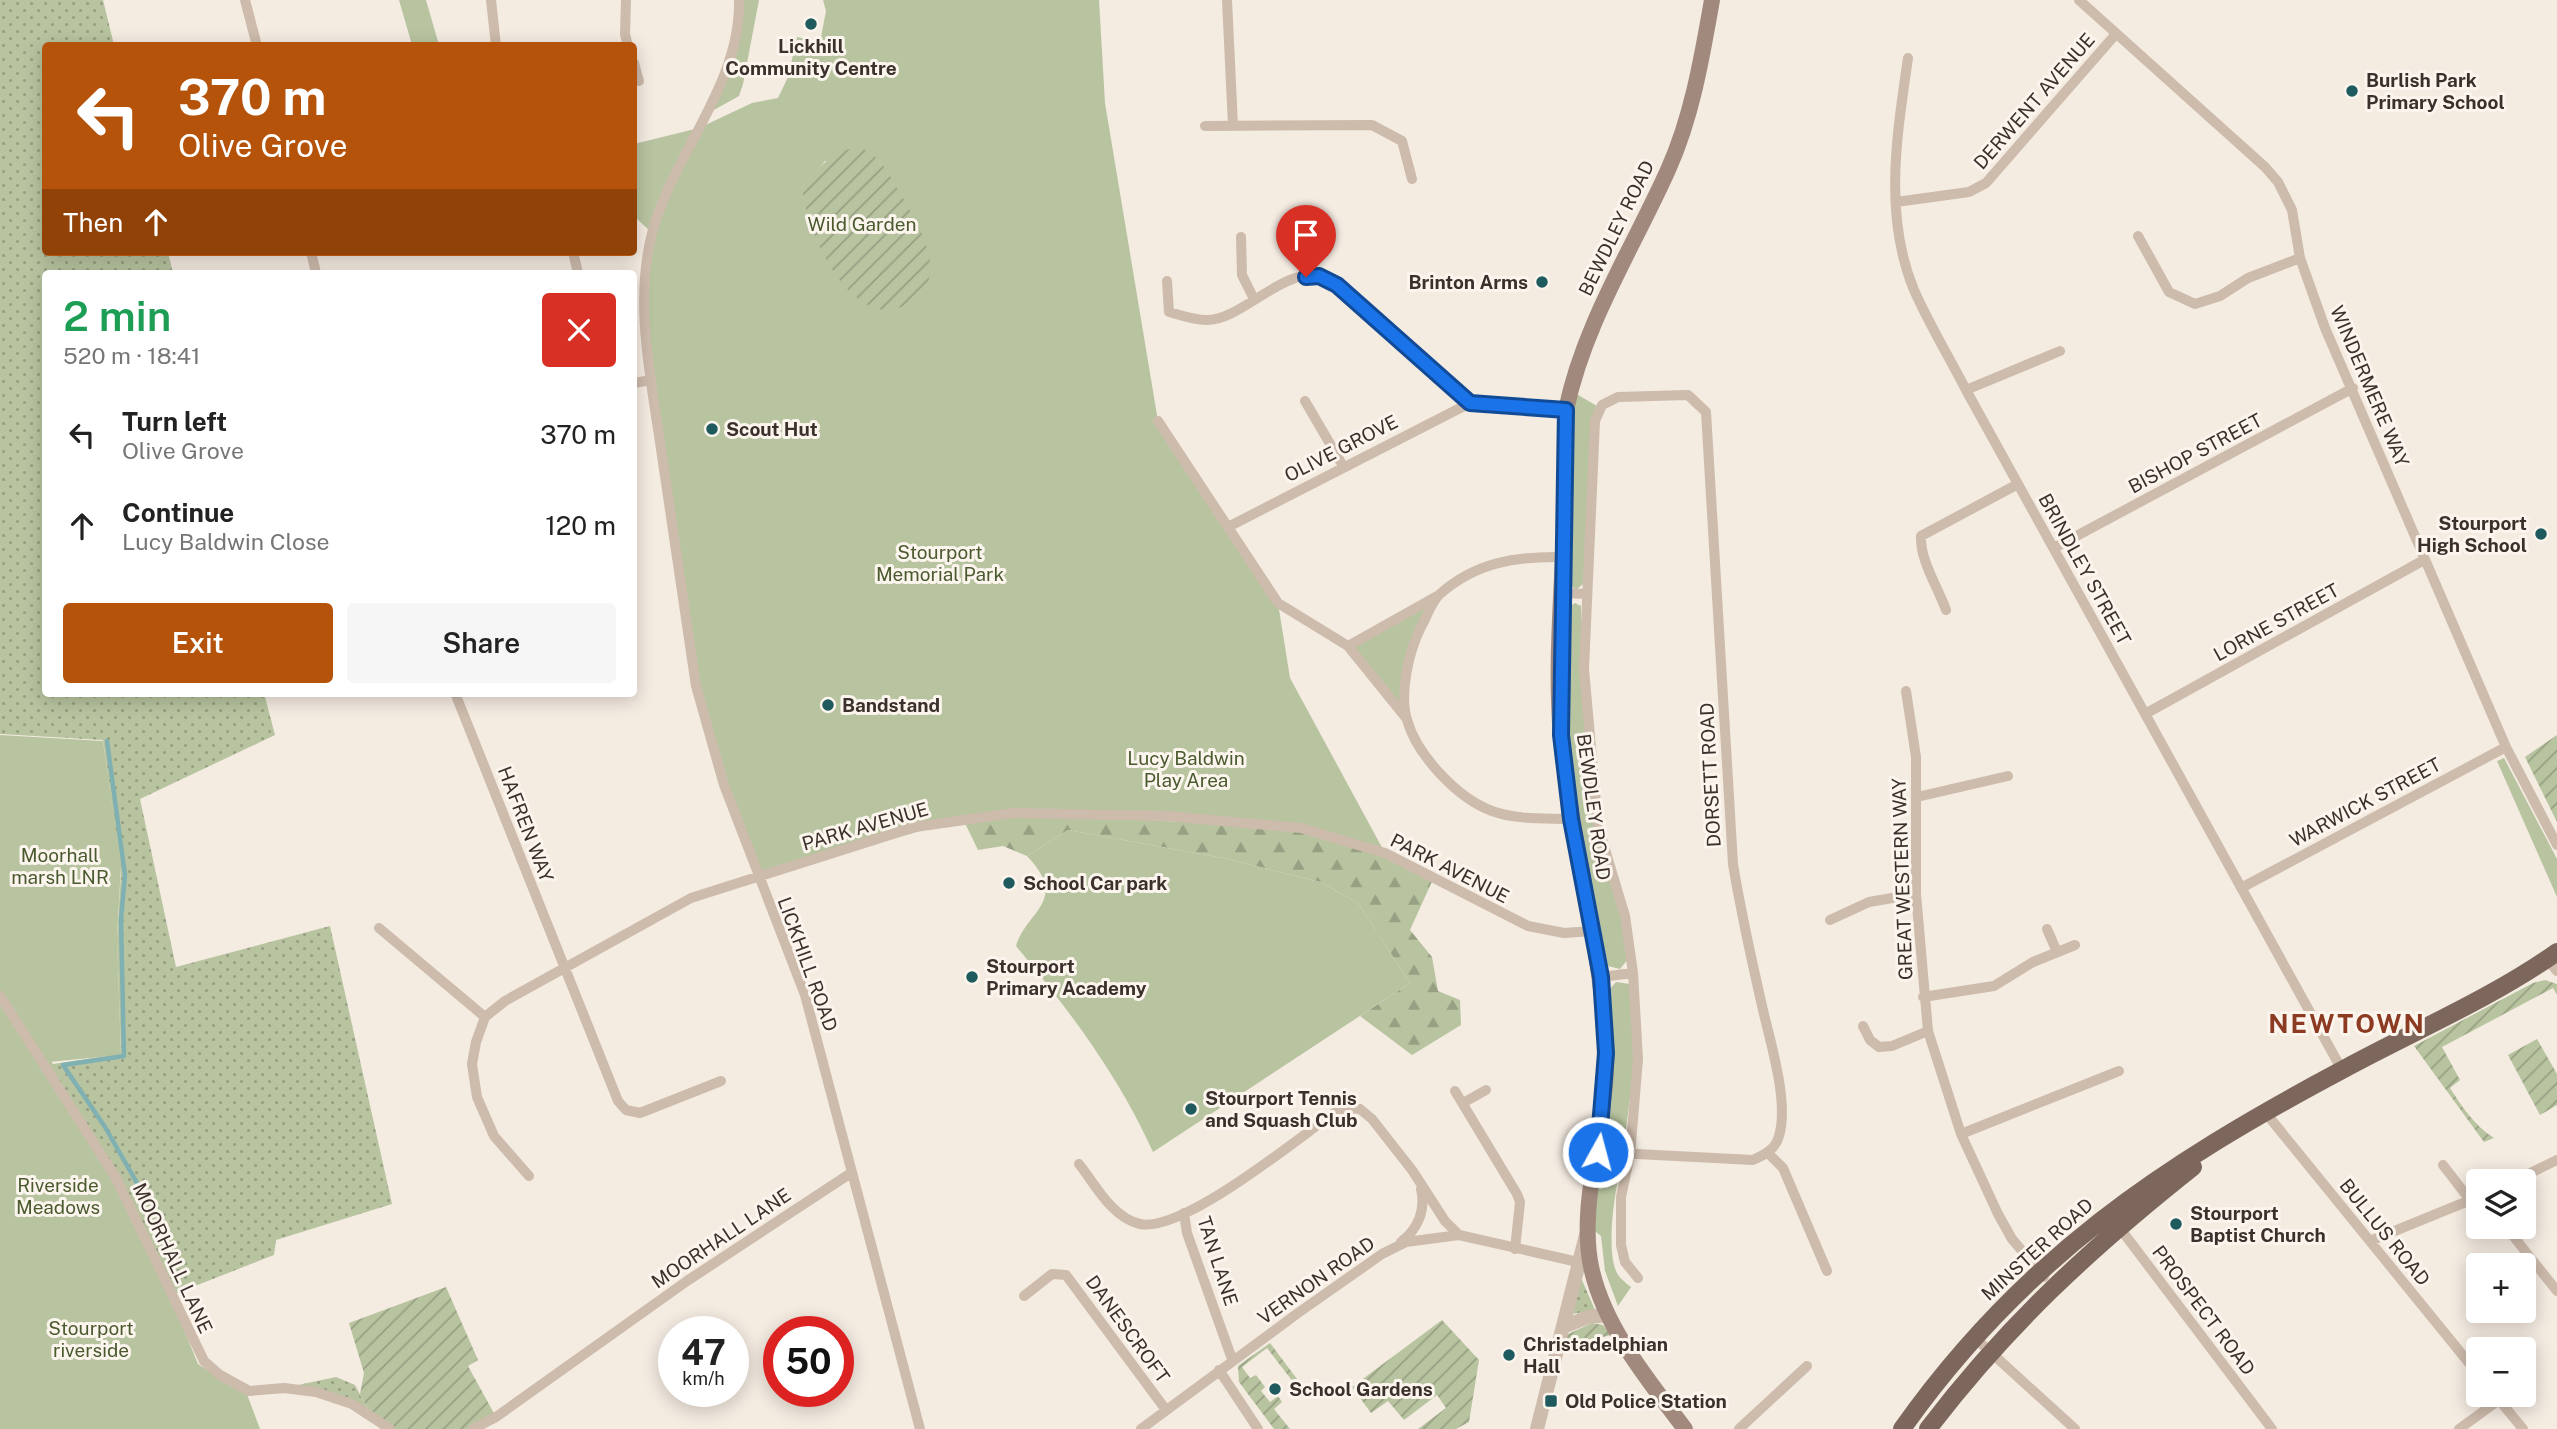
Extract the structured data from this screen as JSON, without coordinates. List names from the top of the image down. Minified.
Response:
{"streets":{"main road":["BEWDLEY ROAD","MINSTER ROAD"],"street":["DERWENT AVENUE","WINDERMERE WAY","OLIVE GROVE","BISHOP STREET","BRINDLEY STREET","LORNE STREET","DORSETT ROAD","WARWICK STREET","HAFREN WAY","PARK AVENUE","GREAT WESTERN WAY","LICKHILL ROAD","BULLUS ROAD","MOORHALL LANE","TAN LANE","VERNON ROAD","PROSPECT ROAD","DANESCROFT"]},"crossings":[["DERWENT AVENUE","WINDERMERE WAY"],["DERWENT AVENUE","BRINDLEY STREET"],["BEWDLEY ROAD","DORSETT ROAD"],["BEWDLEY ROAD","PARK AVENUE"],["BEWDLEY ROAD","VERNON ROAD"],["WINDERMERE WAY","BISHOP STREET"],["WINDERMERE WAY","LORNE STREET"],["WINDERMERE WAY","WARWICK STREET"],["BISHOP STREET","BRINDLEY STREET"],["BRINDLEY STREET","LORNE STREET"],["BRINDLEY STREET","WARWICK STREET"],["BRINDLEY STREET","MINSTER ROAD"],["HAFREN WAY","PARK AVENUE"],["PARK AVENUE","LICKHILL ROAD"],["GREAT WESTERN WAY","MINSTER ROAD"],["LICKHILL ROAD","MOORHALL LANE"],["BULLUS ROAD","MINSTER ROAD"],["MINSTER ROAD","PROSPECT ROAD"],["TAN LANE","VERNON ROAD"],["VERNON ROAD","DANESCROFT"]],"districts":["NEWTOWN"],"parks":["Wild Garden","Stourport Memorial Park","Lucy Baldwin Play Area","Moorhall marsh LNR","Riverside Meadows","Stourport riverside"],"places":{"other":["Lickhill Community Centre","Burlish Park Primary School","Brinton Arms","Scout Hut","Stourport High School","Bandstand","School Car park","Stourport Primary Academy","Stourport Tennis and Squash Club","Stourport Baptist Church","Christadelphian Hall","School Gardens"],"transit":["Old Police Station"]},"page":{"turn":["370 m","Olive Grove"],"then":"Then","heading":["2 min","520 m · 18:41"],"list":[{"name":"Turn left","note":"Olive Grove","value":"370 m"},{"name":"Continue","note":"Lucy Baldwin Close","value":"120 m"}],"buttons":["Exit","Share"],"map_buttons":["+","−"],"speed":"47 km/h","limit":"50"}}
